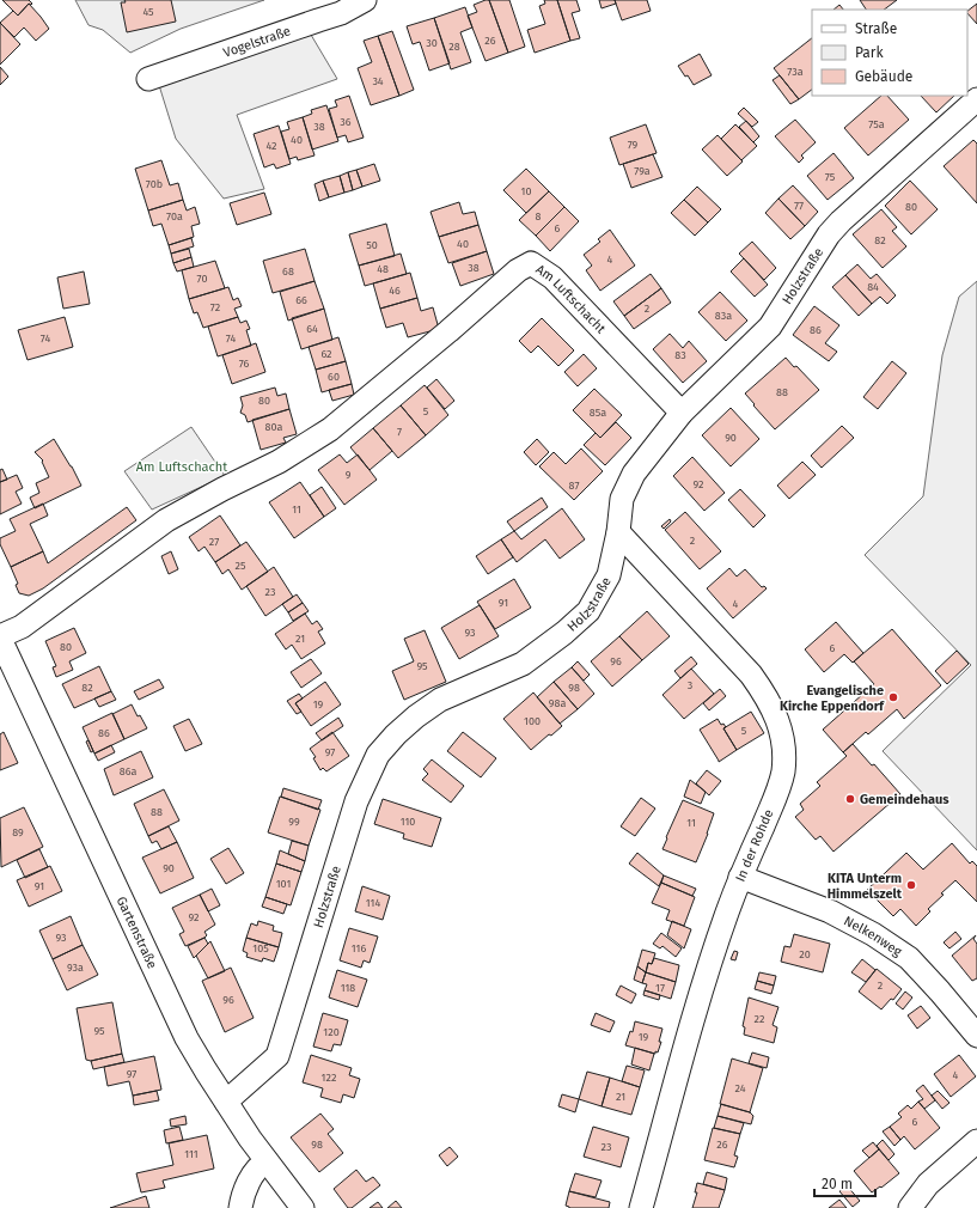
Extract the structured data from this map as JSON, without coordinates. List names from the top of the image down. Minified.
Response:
{"streets":{"street":["Vogelstraße","Holzstraße","Am Luftschacht","In der Rohde","Gartenstraße","Nelkenweg"]},"crossings":[["Holzstraße","Am Luftschacht"],["Holzstraße","In der Rohde"],["Holzstraße","Gartenstraße"],["Am Luftschacht","Gartenstraße"],["In der Rohde","Nelkenweg"]],"parks":["Am Luftschacht"],"places":["Evangelische Kirche Eppendorf","Gemeindehaus","KITA Unterm Himmelszelt"],"house_numbers":["45","26","30","28","73a","34","36","75a","38","40","79","42","79a","75","70b","10","77","80","70a","8","6","82","40","50","4","38","48","68","70","84","46","66","72","2","83a","64","86","74","74","62","83","76","60","88","80","5","85a","80a","7","90","9","92","87","11","2","27","25","23","91","4","93","21","80","6","96","95","3","82","98","98a","19","100","5","86","97","86a","88","99","110","11","89","90","101","91","114","92","93","105","116","20","93a","2","118","17","96","22","95","120","19","97","4","122","24","21","6","98","26","23","111"],"legend":["Straße","Park","Gebäude"],"scale_bar":"20 m"}
